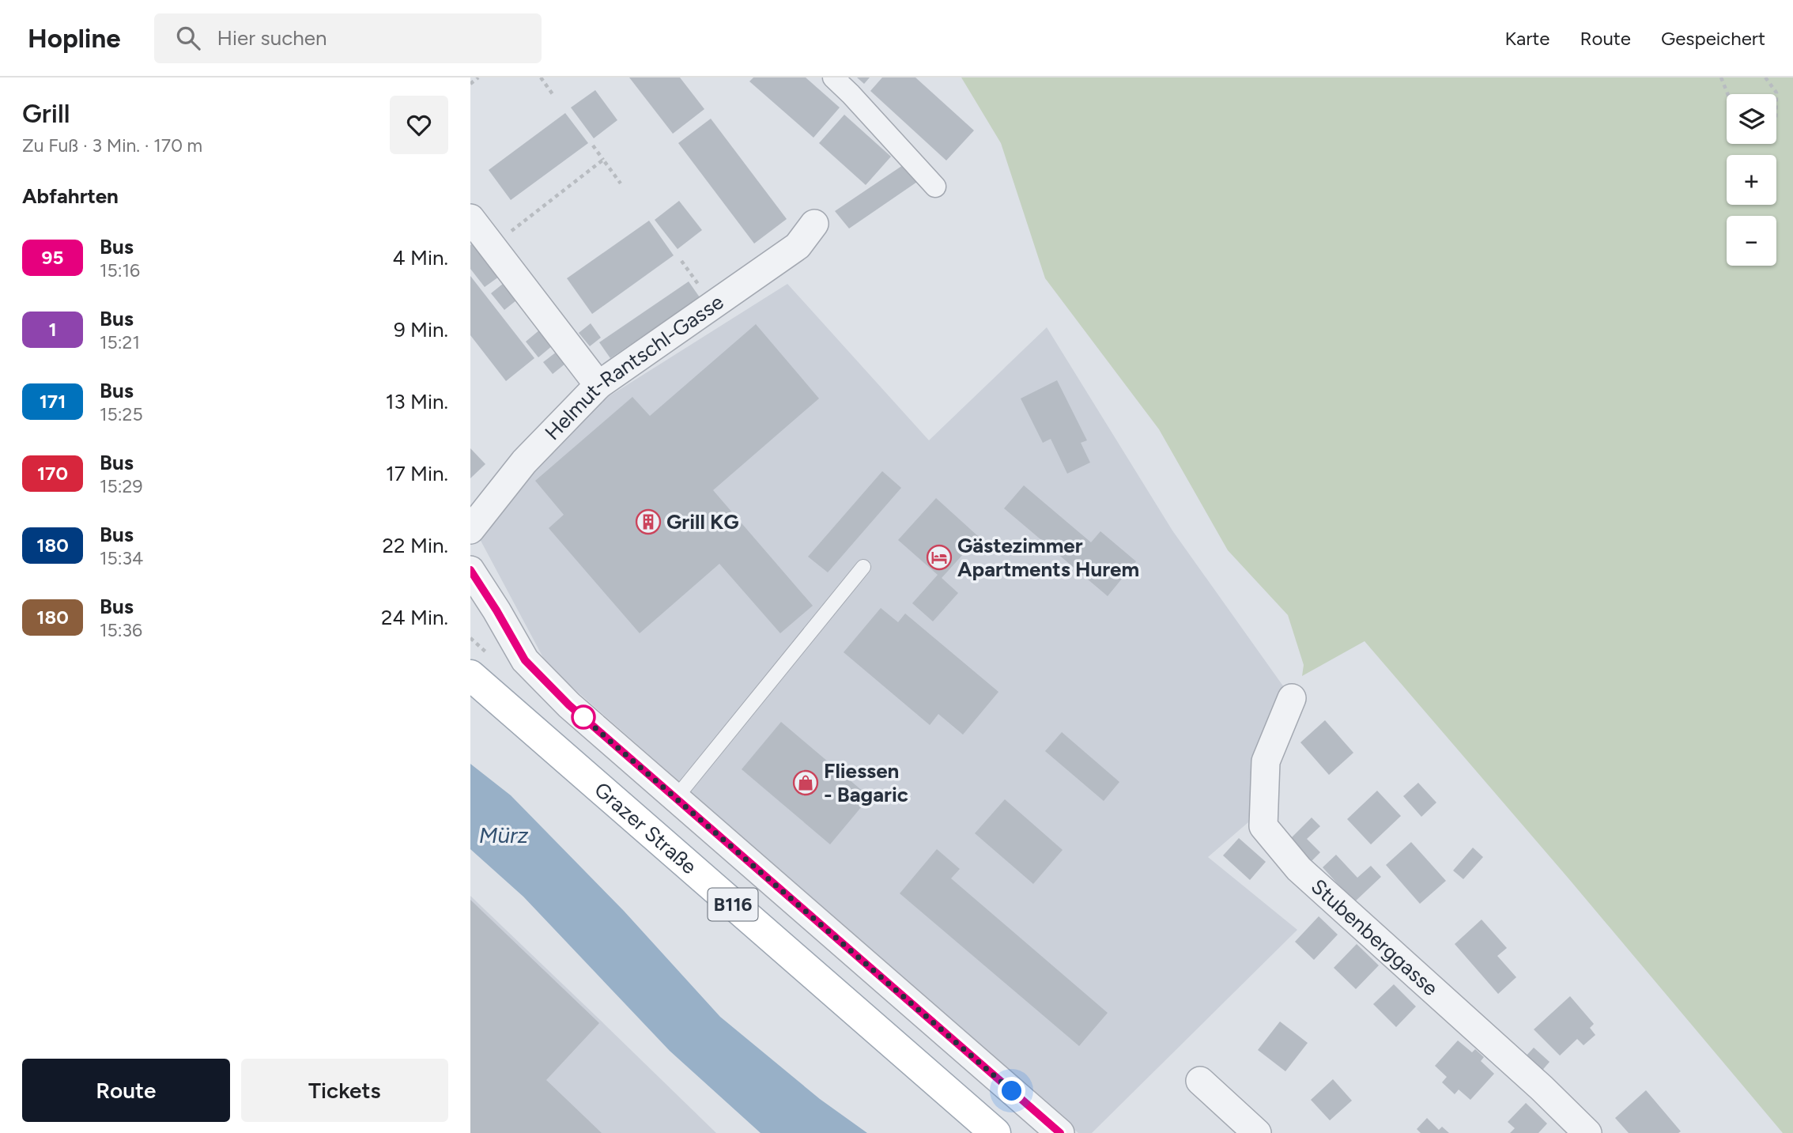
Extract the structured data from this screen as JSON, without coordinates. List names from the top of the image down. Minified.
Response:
{"streets":{"main road":["Grazer Straße","B116"],"street":["Helmut-Rantschl-Gasse","Stubenberggasse"]},"water":["Mürz"],"places":{"building":["Grill KG"],"hotel":["Gästezimmer Apartments Hurem"],"shop":["Fliessen - Bagaric"]},"lines":["bus line 95"],"page":{"header":"Hopline","search":"Hier suchen","nav":["Karte","Route","Gespeichert"],"heading":[["Grill","Zu Fuß · 3 Min. · 170 m"],"Abfahrten"],"map_buttons":["+","−"],"list":[{"mark":"95","name":"Bus","note":"15:16","value":"4 Min."},{"mark":"1","name":"Bus","note":"15:21","value":"9 Min."},{"mark":"171","name":"Bus","note":"15:25","value":"13 Min."},{"mark":"170","name":"Bus","note":"15:29","value":"17 Min."},{"mark":"180","name":"Bus","note":"15:34","value":"22 Min."},{"mark":"180","name":"Bus","note":"15:36","value":"24 Min."}],"buttons":["Route","Tickets"]}}
